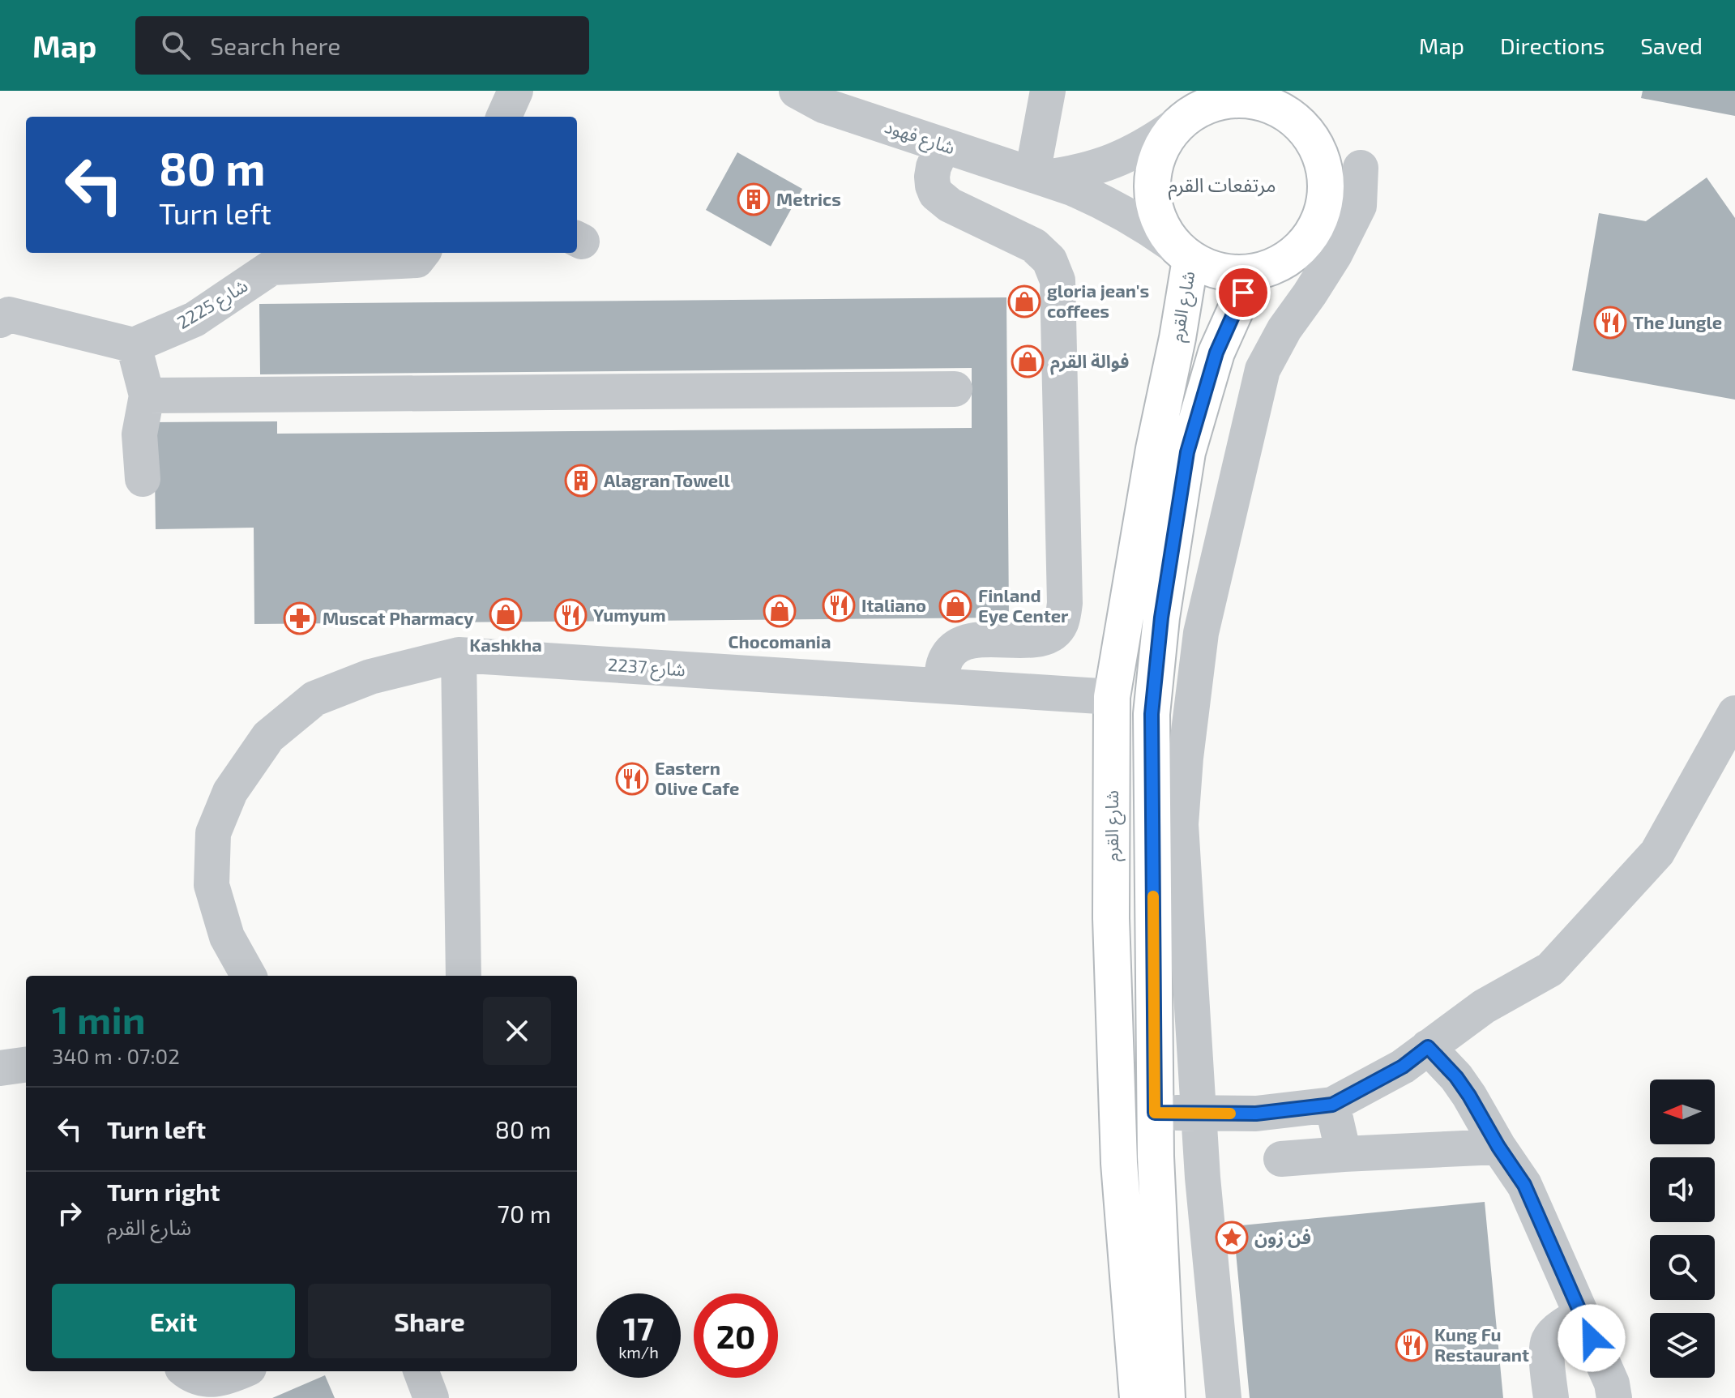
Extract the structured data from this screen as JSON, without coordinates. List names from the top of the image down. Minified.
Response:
{"streets":{"main road":["شارع القرم"],"street":["شارع فهود","شارع 2225","2237 شارع"]},"crossings":[["شارع فهود","شارع القرم"],["شارع القرم","2237 شارع"]],"districts":["مرتفعات القرم"],"places":{"building":["Metrics","Alagran Towell"],"shop":["gloria jean's coffees","فوالة القرم","Finland Eye Center","Chocomania","Kashkha"],"restaurant":["The Jungle","Italiano","Yumyum","Eastern Olive Cafe","Kung Fu Restaurant"],"pharmacy":["Muscat Pharmacy"],"place":["فن زون"]},"north":"left","page":{"header":"Map","search":"Search here","nav":["Map","Directions","Saved"],"turn":["80 m","Turn left"],"heading":["1 min","340 m · 07:02"],"list":[{"name":"Turn left","value":"80 m"},{"name":"Turn right","note":"شارع القرم","value":"70 m"}],"buttons":["Exit","Share"],"speed":"17 km/h","limit":"20"}}
